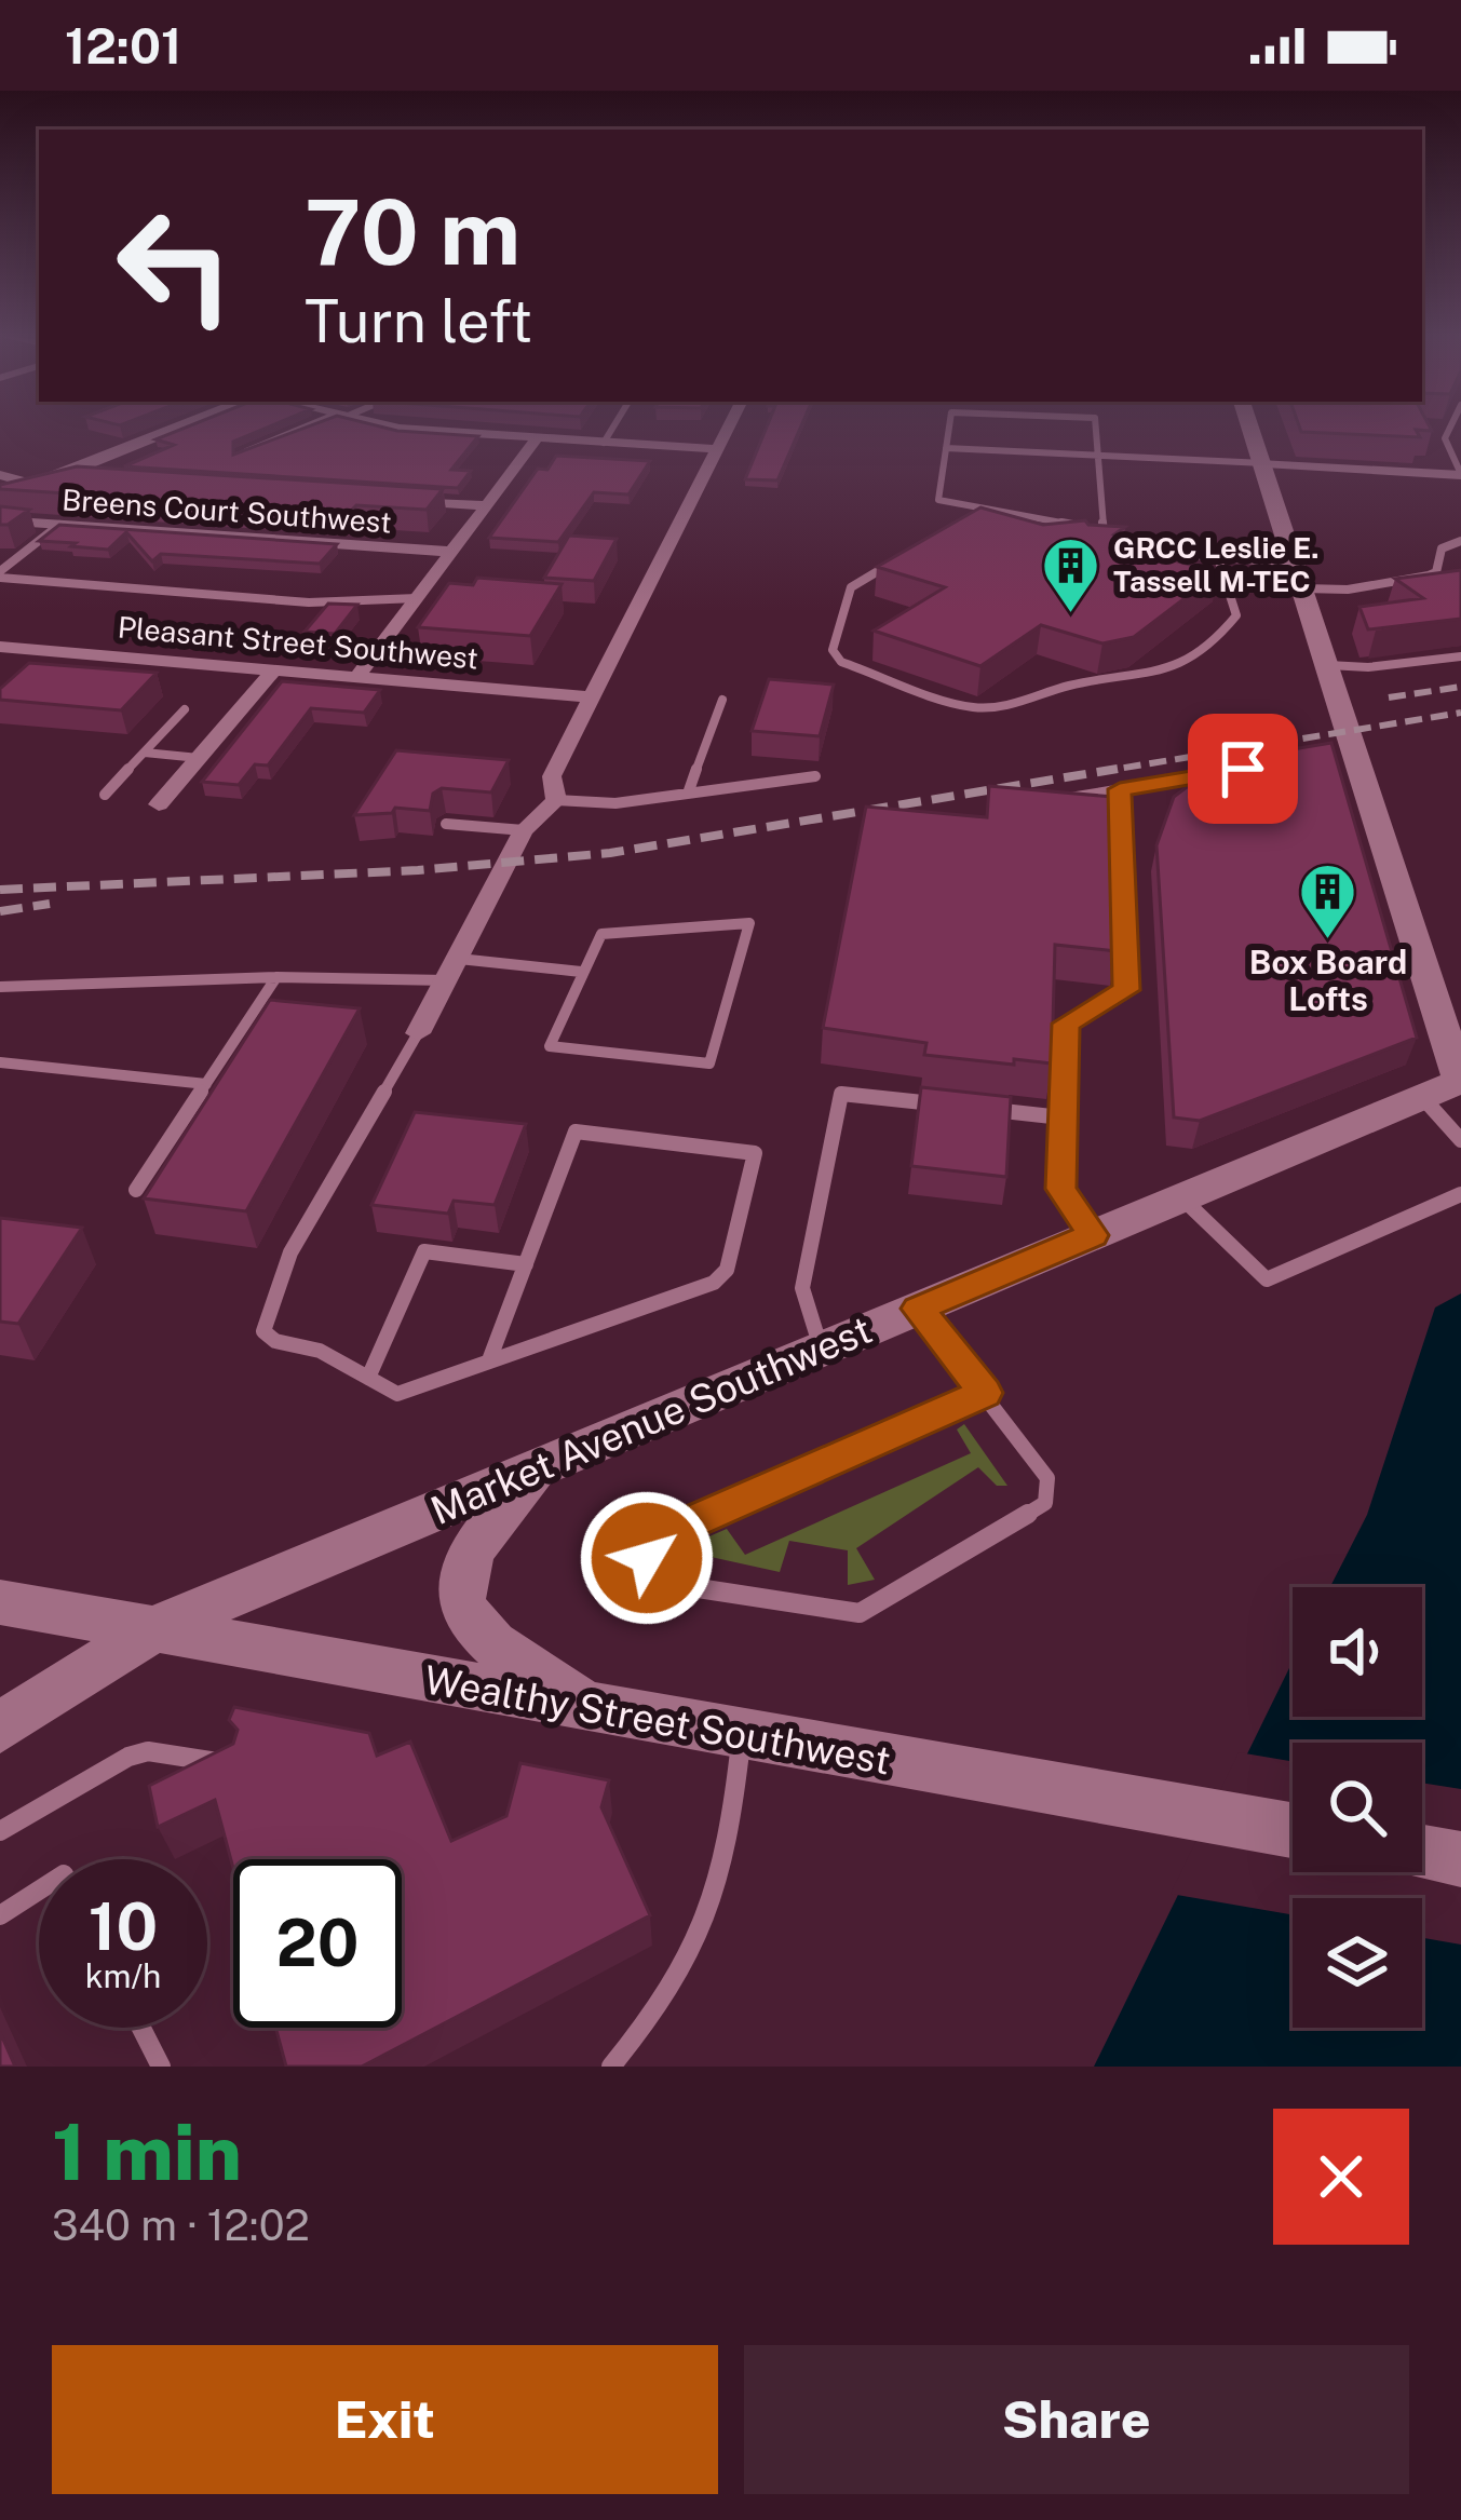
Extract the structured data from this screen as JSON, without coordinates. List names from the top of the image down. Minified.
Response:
{"streets":{"main road":["Market Avenue Southwest","Wealthy Street Southwest"],"street":["Breens Court Southwest","Pleasant Street Southwest"]},"crossings":[["Market Avenue Southwest","Wealthy Street Southwest"]],"places":{"building":["GRCC Leslie E. Tassell M-TEC","Box Board Lofts"]},"page":{"status":"12:01","turn":["70 m","Turn left"],"speed":"10 km/h","limit":"20","heading":["1 min","340 m · 12:02"],"buttons":["Exit","Share"]}}
